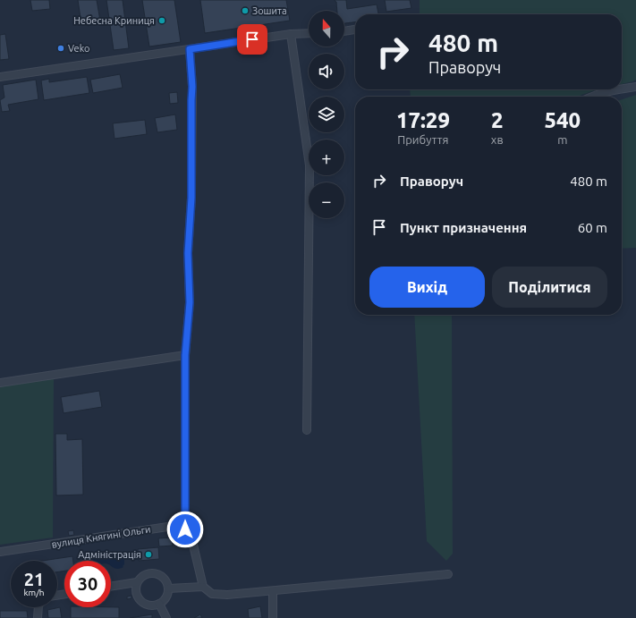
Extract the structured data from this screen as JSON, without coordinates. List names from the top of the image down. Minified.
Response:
{"streets":{"street":["вулиця Княгині Ольги"]},"places":["Зошита","Небесна Криниця","Veko","Адміністрація"],"north":"top","page":{"map_buttons":["+","−"],"turn":["480 m","Праворуч"],"eta":["17:29","Прибуття","2","хв","540","m"],"list":[{"name":"Праворуч","value":"480 m"},{"name":"Пункт призначення","value":"60 m"}],"buttons":["Вихід","Поділитися"],"speed":"21 km/h","limit":"30"}}
